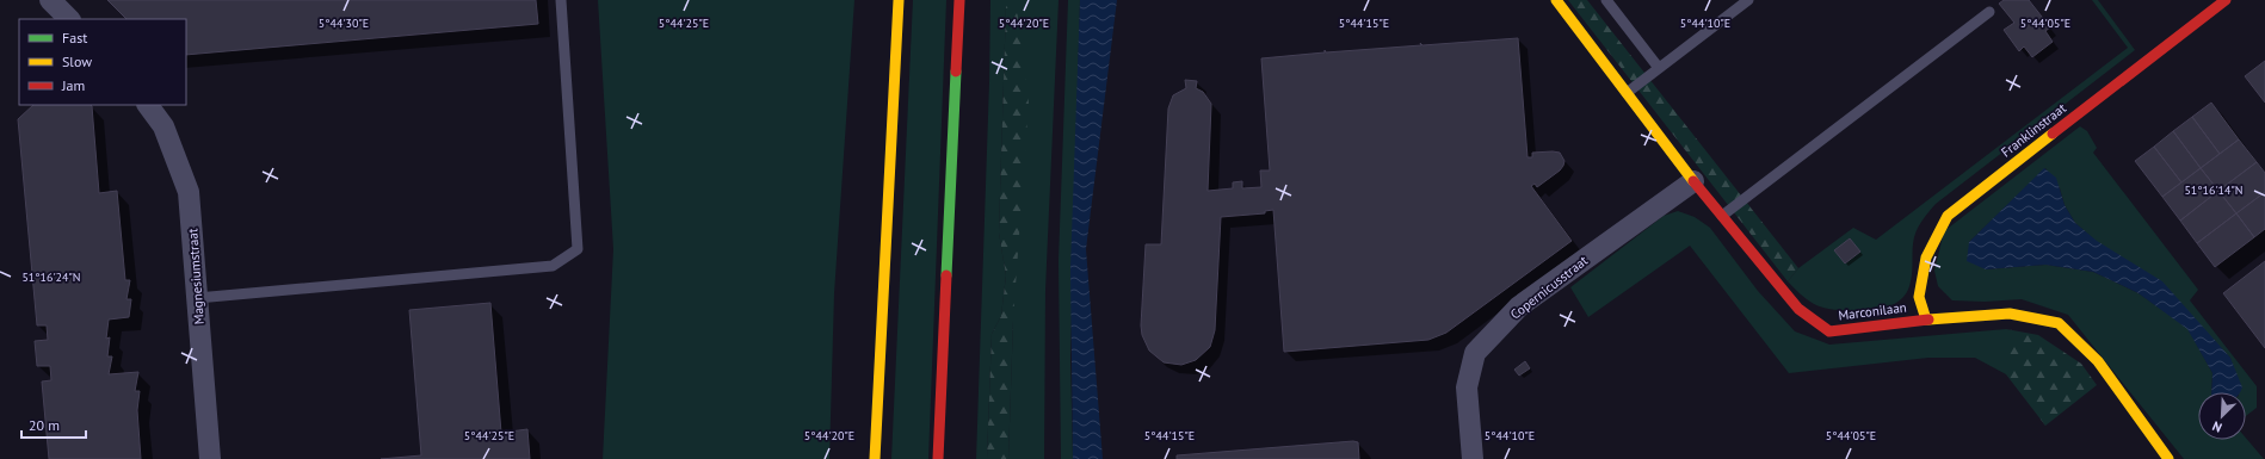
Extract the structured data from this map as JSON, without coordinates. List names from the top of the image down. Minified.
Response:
{"streets":{"main road":["Franklinstraat","Marconilaan"],"street":["Magnesiumstraat","Copernicusstraat"]},"crossings":[["Franklinstraat","Marconilaan"],["Copernicusstraat","Marconilaan"]],"legend":["Fast","Slow","Jam"],"scale_bar":"20 m","north":"bottom left","coordinates":["5°44'30\"E","5°44'15\"E","5°44'10\"E","5°44'05\"E","5°44'25\"E","5°44'20\"E","51°16'14\"N","51°16'24\"N"]}
